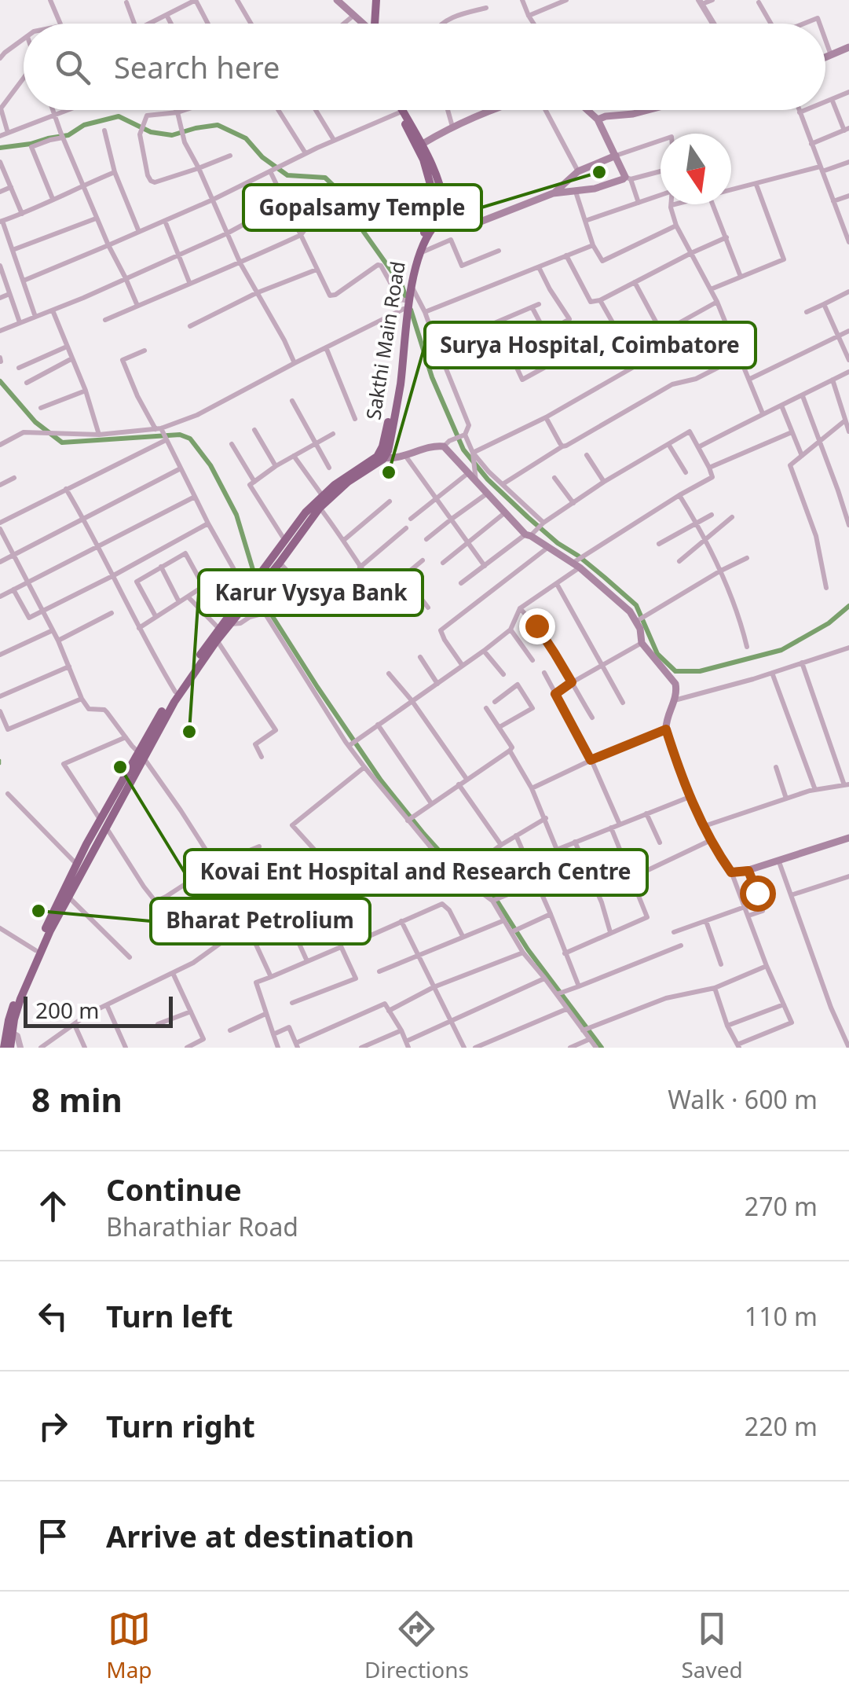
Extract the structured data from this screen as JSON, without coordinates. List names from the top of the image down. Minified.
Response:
{"streets":{"highway":["Sakthi Main Road"]},"places":["Gopalsamy Temple","Surya Hospital, Coimbatore","Karur Vysya Bank","Kovai Ent Hospital and Research Centre","Bharat Petrolium"],"scale_bar":"200 m","north":"bottom","page":{"search":"Search here","scale":"200 m","heading":["8 min","Walk · 600 m"],"list":[["Continue","Bharathiar Road","270 m"],["Turn left","110 m"],["Turn right","220 m"],"Arrive at destination"],"nav":["Map","Directions","Saved"]}}
